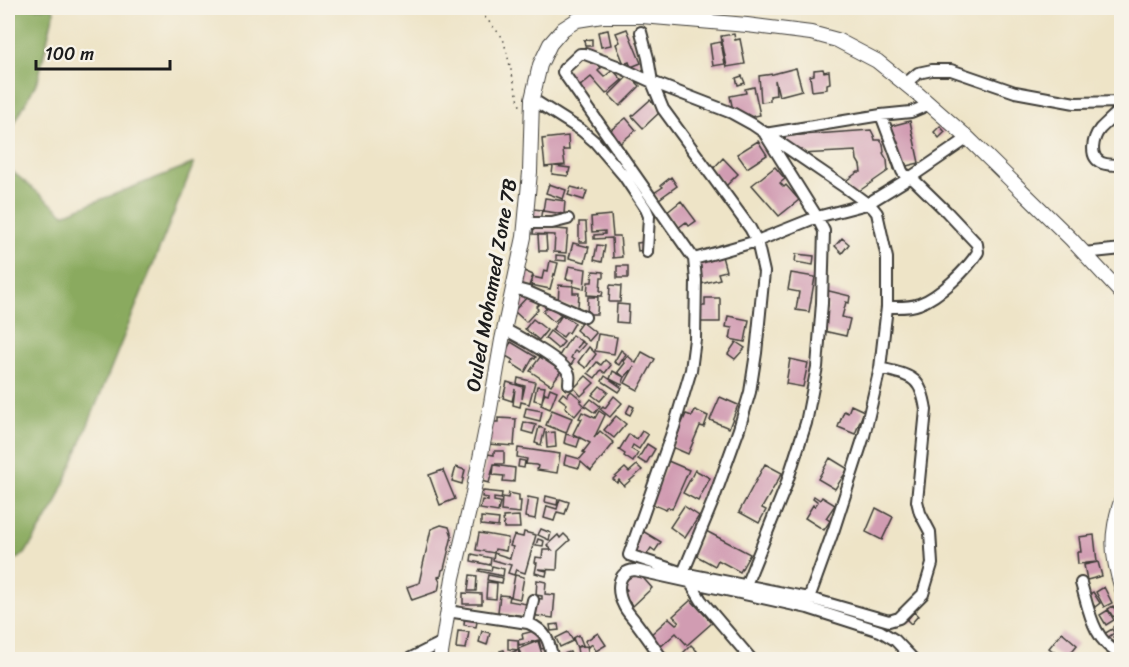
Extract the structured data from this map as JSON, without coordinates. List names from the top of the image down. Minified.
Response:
{"streets":{"main road":["Ouled Mohamed Zone 7B"]},"scale_bar":"100 m"}
